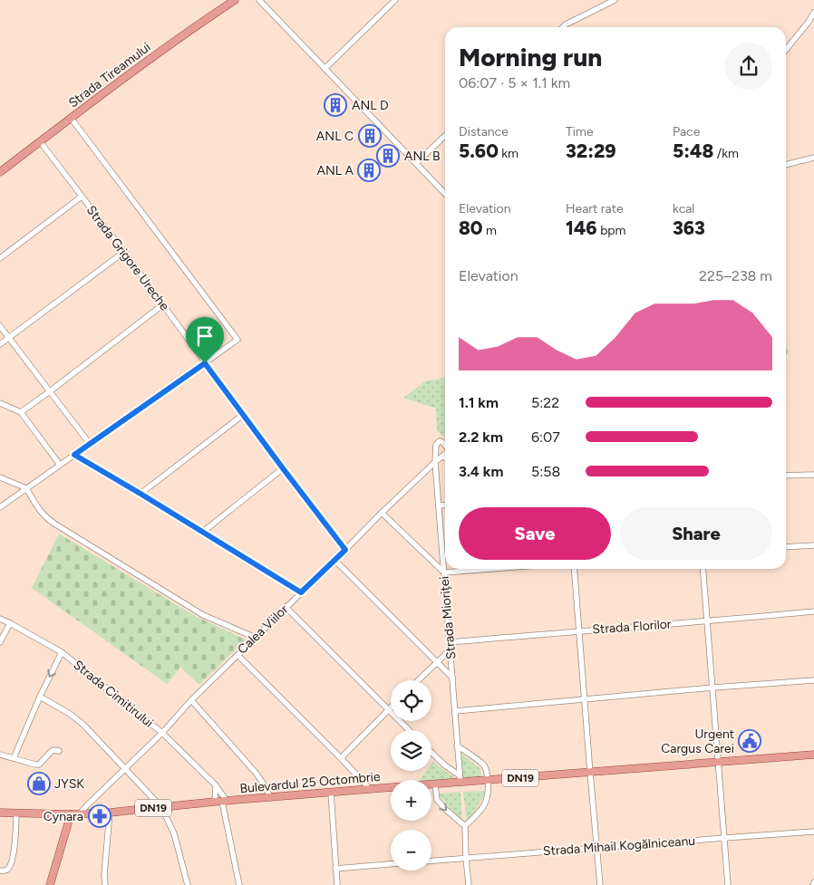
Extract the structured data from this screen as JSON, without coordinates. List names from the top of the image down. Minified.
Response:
{"streets":{"main road":["Strada Tireamului","DN19","Bulevardul 25 Octombrie"],"street":["Strada Grigore Ureche","Strada Mioriței","Strada Florilor","Calea Viilor","Strada Cimitirului","Strada Mihail Kogălniceanu"]},"crossings":[["Strada Tireamului","Strada Grigore Ureche"],["Strada Grigore Ureche","Calea Viilor"],["Strada Mioriței","Strada Florilor"],["Strada Mioriței","Calea Viilor"],["Strada Mioriței","Bulevardul 25 Octombrie"],["Calea Viilor","Strada Cimitirului"],["Calea Viilor","DN19"],["Calea Viilor","Bulevardul 25 Octombrie"],["Strada Cimitirului","Bulevardul 25 Octombrie"],["DN19","Bulevardul 25 Octombrie"]],"places":{"building":["ANL D","ANL C","ANL B","ANL A"],"public building":["Urgent Cargus Carei"],"shop":["JYSK"],"pharmacy":["Cynara"]},"page":{"heading":["Morning run","06:07 · 5 × 1.1 km"],"stats":[["Distance","5.60 km"],["Time","32:29"],["Pace","5:48 /km"],["Elevation","80 m"],["Heart rate","146 bpm"],["kcal","363"]],"chart":["Elevation","225–238 m"],"list":[{"name":"1.1 km","note":"5:22"},{"name":"2.2 km","note":"6:07"},{"name":"3.4 km","note":"5:58"}],"buttons":["Save","Share"],"map_buttons":["+","−"]}}
